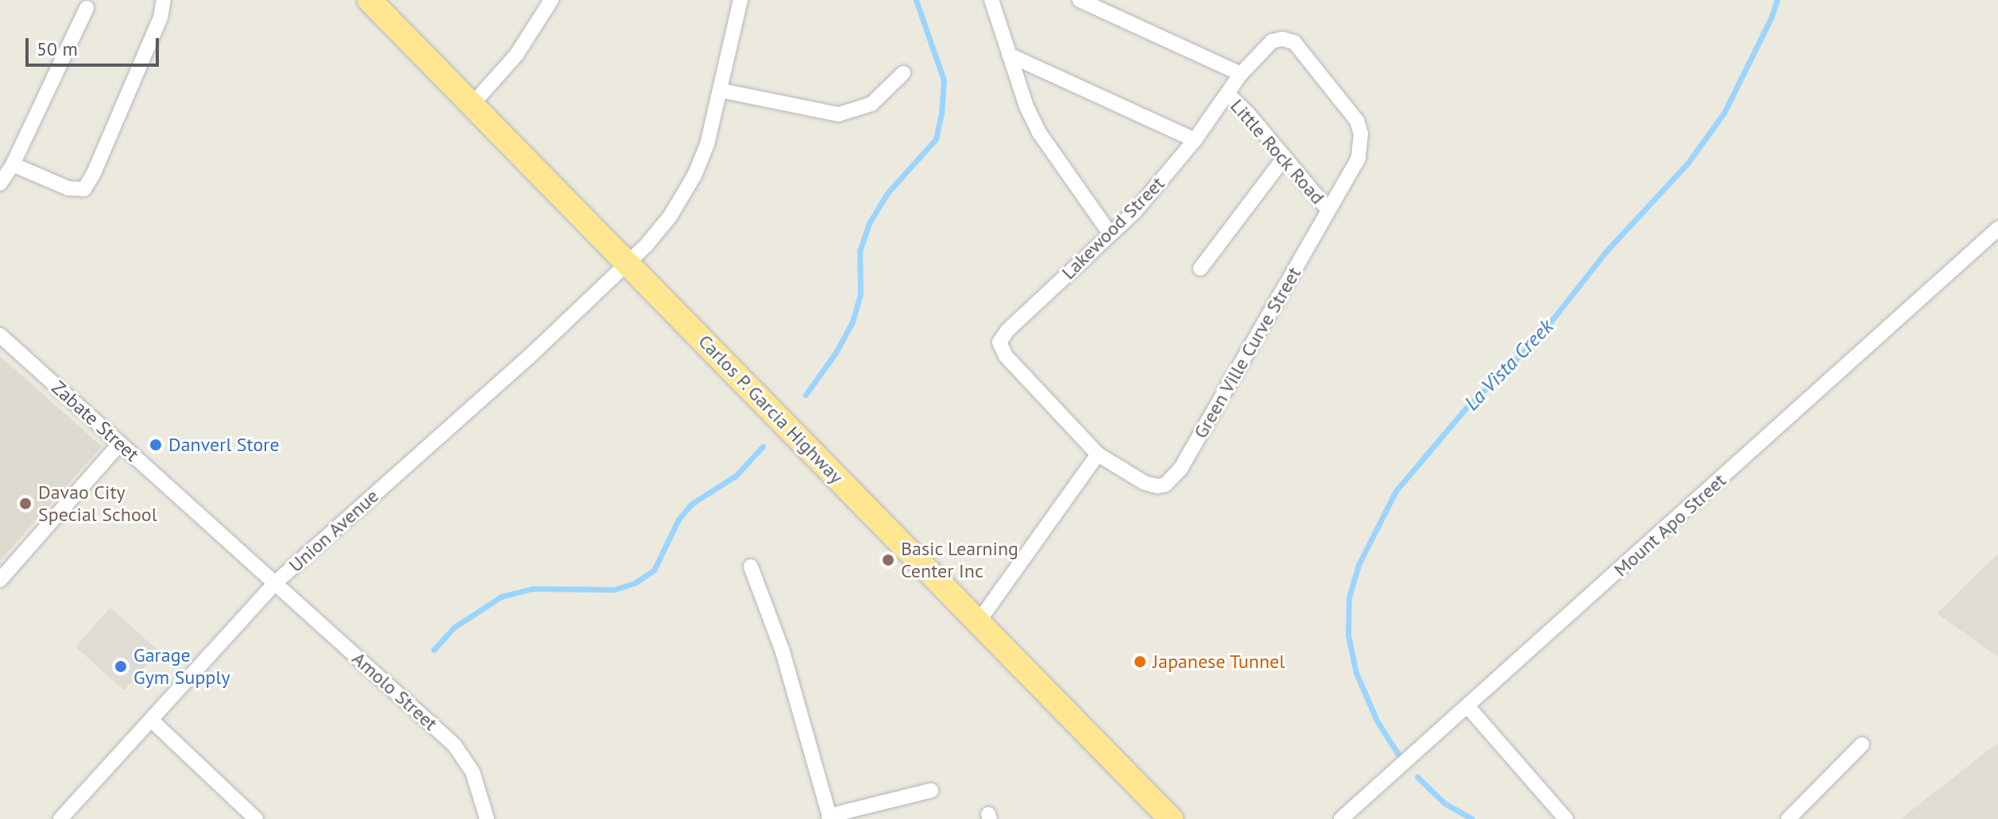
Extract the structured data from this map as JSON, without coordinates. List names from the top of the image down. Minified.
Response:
{"streets":{"highway":["Carlos P. Garcia Highway"],"street":["Little Rock Road","Lakewood Street","Green Ville Curve Street","Zabate Street","Mount Apo Street","Union Avenue","Amolo Street"]},"crossings":[["Little Rock Road","Lakewood Street"],["Little Rock Road","Green Ville Curve Street"],["Lakewood Street","Green Ville Curve Street"],["Carlos P. Garcia Highway","Union Avenue"],["Zabate Street","Union Avenue"],["Zabate Street","Amolo Street"],["Union Avenue","Amolo Street"]],"water":["La Vista Creek"],"places":["Danverl Store","Davao City Special School","Basic Learning Center Inc","Japanese Tunnel","Garage Gym Supply"],"scale_bar":"50 m"}
